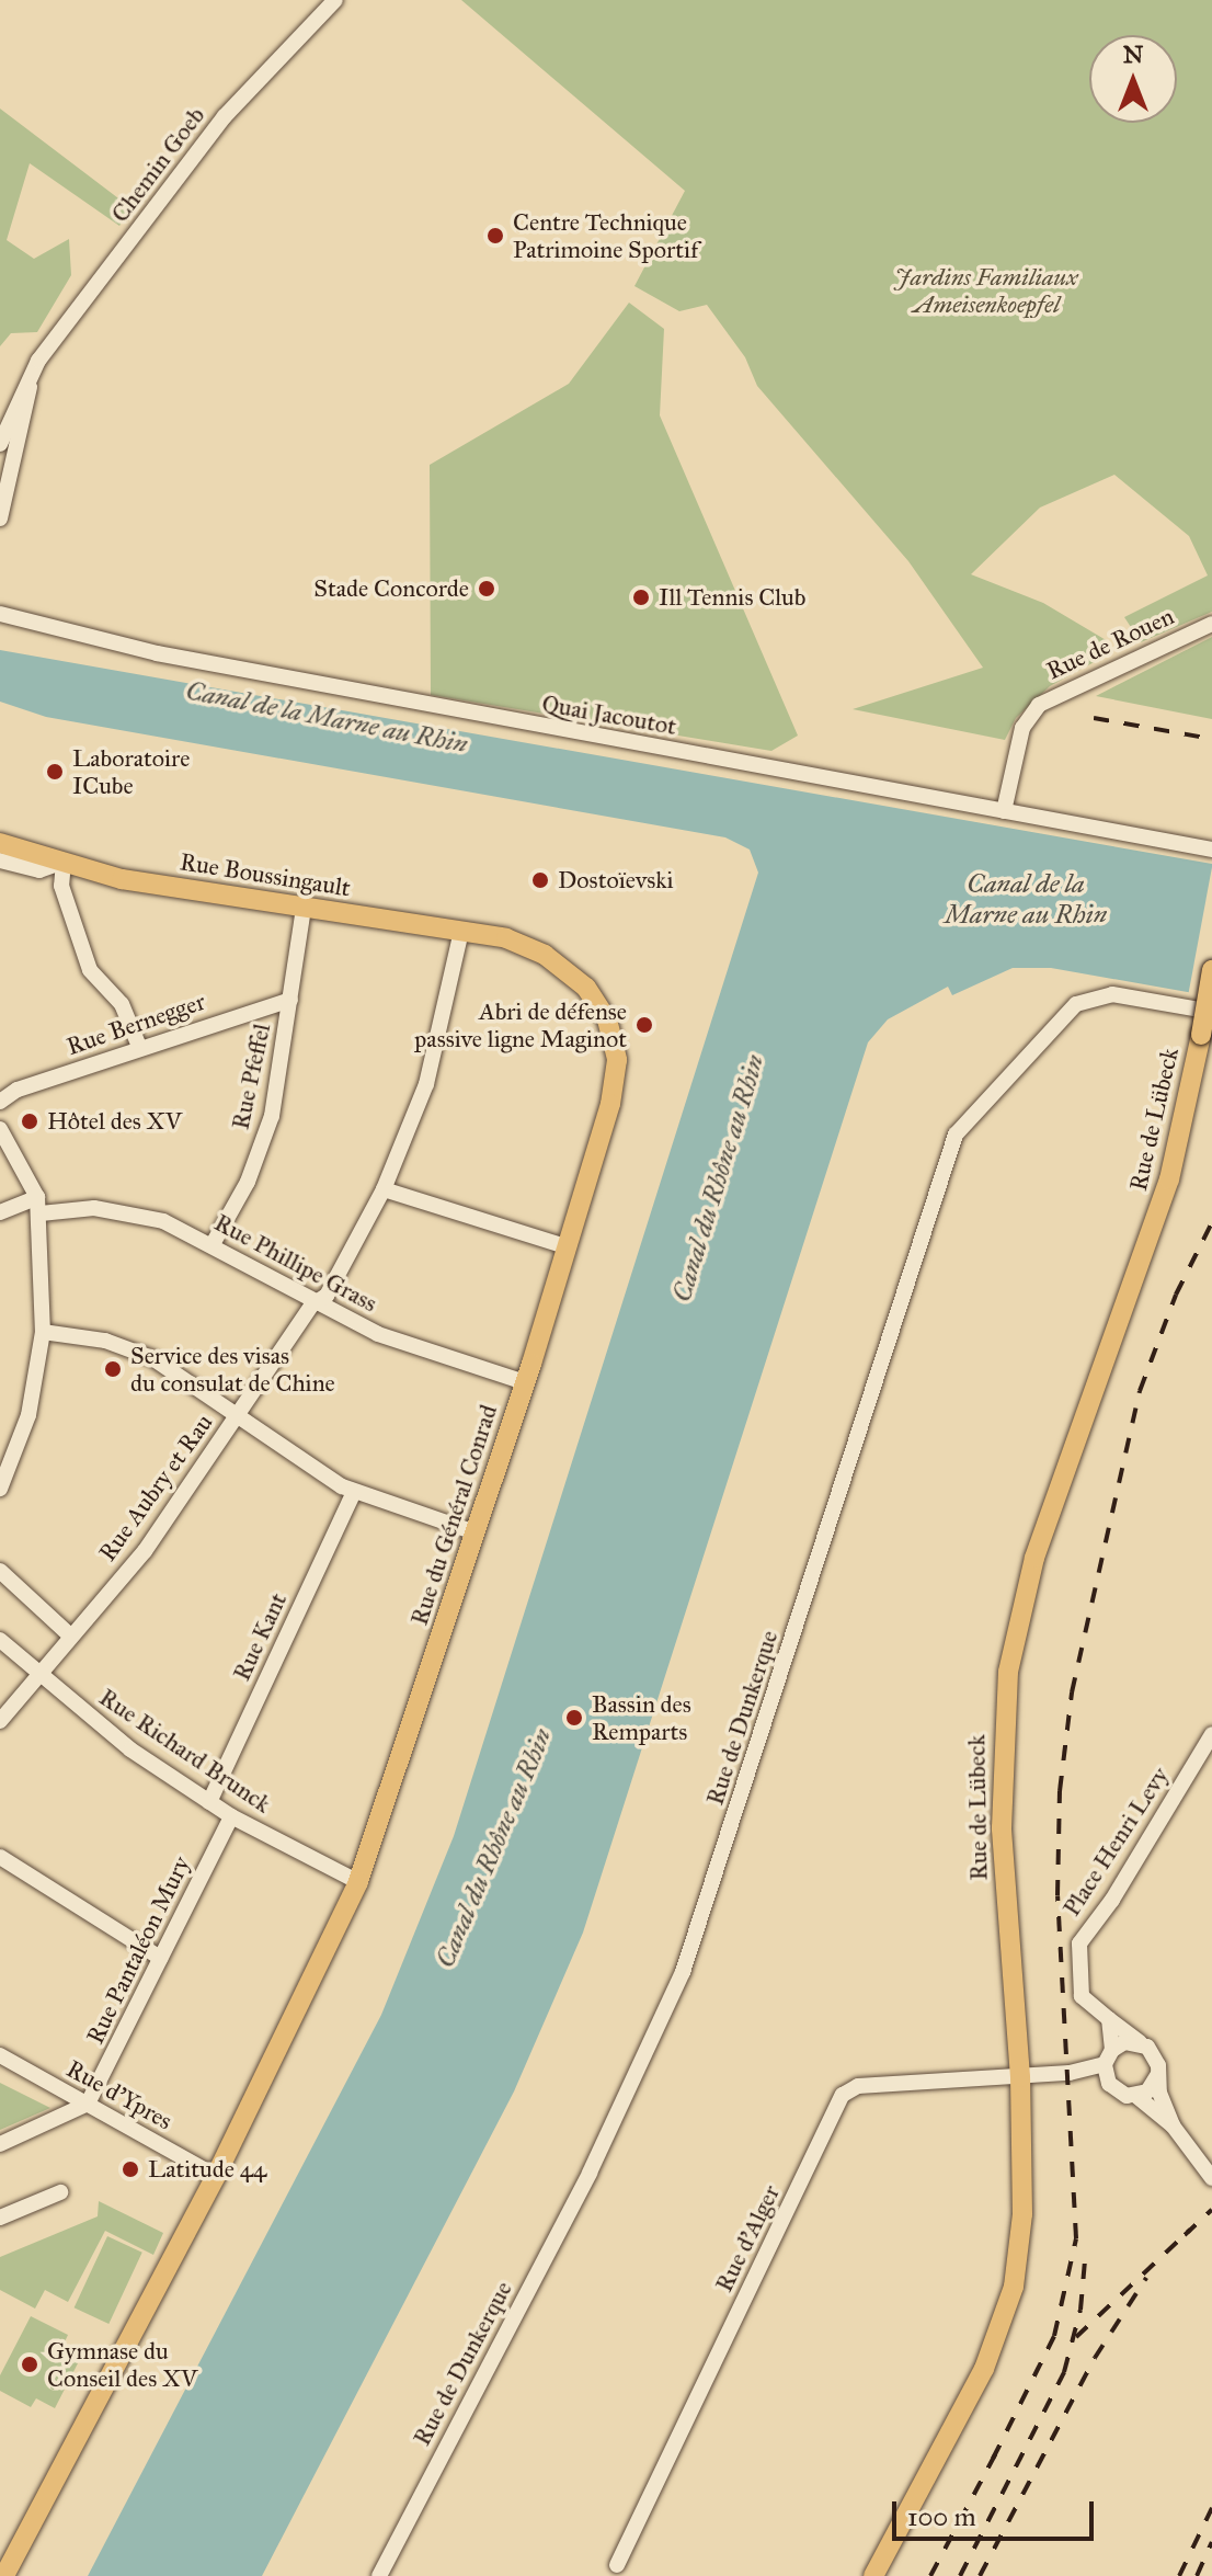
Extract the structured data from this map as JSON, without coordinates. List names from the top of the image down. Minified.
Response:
{"streets":{"main road":["Rue Boussingault","Rue de Lübeck","Rue du Général Conrad"],"street":["Chemin Goeb","Rue de Rouen","Quai Jacoutot","Rue Bernegger","Rue Pfeffel","Rue Phillipe Grass","Rue Aubry et Rau","Rue Kant","Rue de Dunkerque","Rue Richard Brunck","Place Henri Levy","Rue Pantaléon Mury","Rue d'Ypres","Rue d'Alger"]},"crossings":[["Rue de Rouen","Quai Jacoutot"],["Rue Boussingault","Rue Pfeffel"],["Rue Boussingault","Rue Aubry et Rau"],["Rue Boussingault","Rue du Général Conrad"],["Rue Bernegger","Rue Pfeffel"],["Rue Pfeffel","Rue Phillipe Grass"],["Rue de Lübeck","Rue d'Alger"],["Rue Phillipe Grass","Rue Aubry et Rau"],["Rue Phillipe Grass","Rue du Général Conrad"],["Rue Aubry et Rau","Rue du Général Conrad"],["Rue Aubry et Rau","Rue Richard Brunck"],["Rue du Général Conrad","Rue Richard Brunck"],["Rue du Général Conrad","Rue d'Ypres"],["Rue Kant","Rue Richard Brunck"],["Rue Richard Brunck","Rue Pantaléon Mury"],["Rue Pantaléon Mury","Rue d'Ypres"]],"water":["Canal de la Marne au Rhin","Canal du Rhône au Rhin"],"parks":["Jardins Familiaux Ameisenkoepfel"],"places":["Centre Technique Patrimoine Sportif","Stade Concorde","Ill Tennis Club","Laboratoire ICube","Dostoïevski","Abri de défense passive ligne Maginot","Hôtel des XV","Service des visas du consulat de Chine","Bassin des Remparts","Latitude 44","Gymnase du Conseil des XV"],"scale_bar":"100 m","north":"top"}
